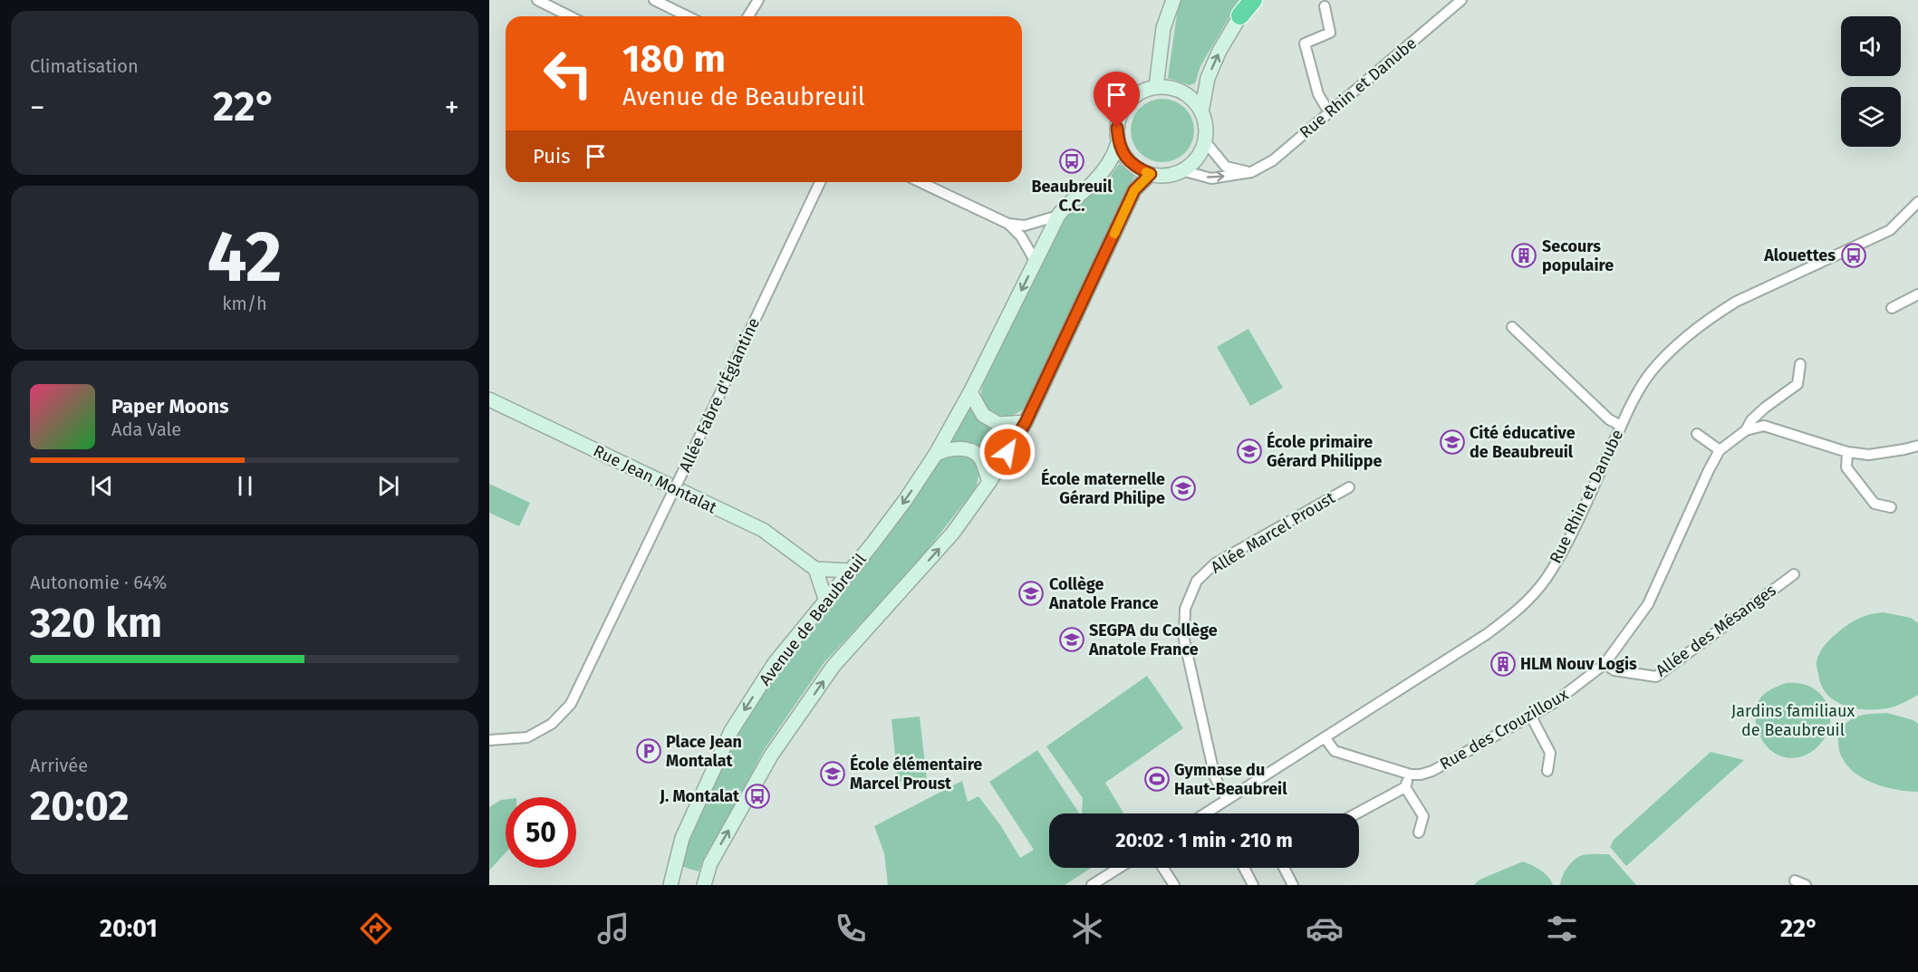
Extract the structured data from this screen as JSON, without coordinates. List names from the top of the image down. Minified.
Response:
{"streets":{"main road":["Rue Jean Montalat","Avenue de Beaubreuil"],"street":["Rue Rhin et Danube","Allée Fabre d'Églantine","Allée Marcel Proust","Allée des Mésanges","Rue des Crouzilloux"]},"crossings":[["Rue Rhin et Danube","Allée Marcel Proust"],["Rue Rhin et Danube","Avenue de Beaubreuil"],["Allée des Mésanges","Rue des Crouzilloux"]],"parks":["Jardins familiaux de Beaubreuil"],"places":{"bus stop":["Beaubreuil C.C.","Alouettes","J. Montalat"],"building":["Secours populaire","HLM Nouv Logis"],"school or university":["Cité éducative de Beaubreuil","École primaire Gérard Philippe","École maternelle Gérard Philipe","Collège Anatole France","SEGPA du Collège Anatole France","École élémentaire Marcel Proust"],"parking":["Place Jean Montalat"],"sports":["Gymnase du Haut-Beaubreil"]},"page":{"tile":["Climatisation",["42","km/h"],["Autonomie · 64%","320 km"],["Arrivée","20:02"]],"turn":["180 m","Avenue de Beaubreuil"],"heat":["−","22°","+"],"then":"Puis","song":["Paper Moons","Ada Vale"],"limit":"50","trip":"20:02 · 1 min · 210 m","tabs":["20:01","22°"]}}
